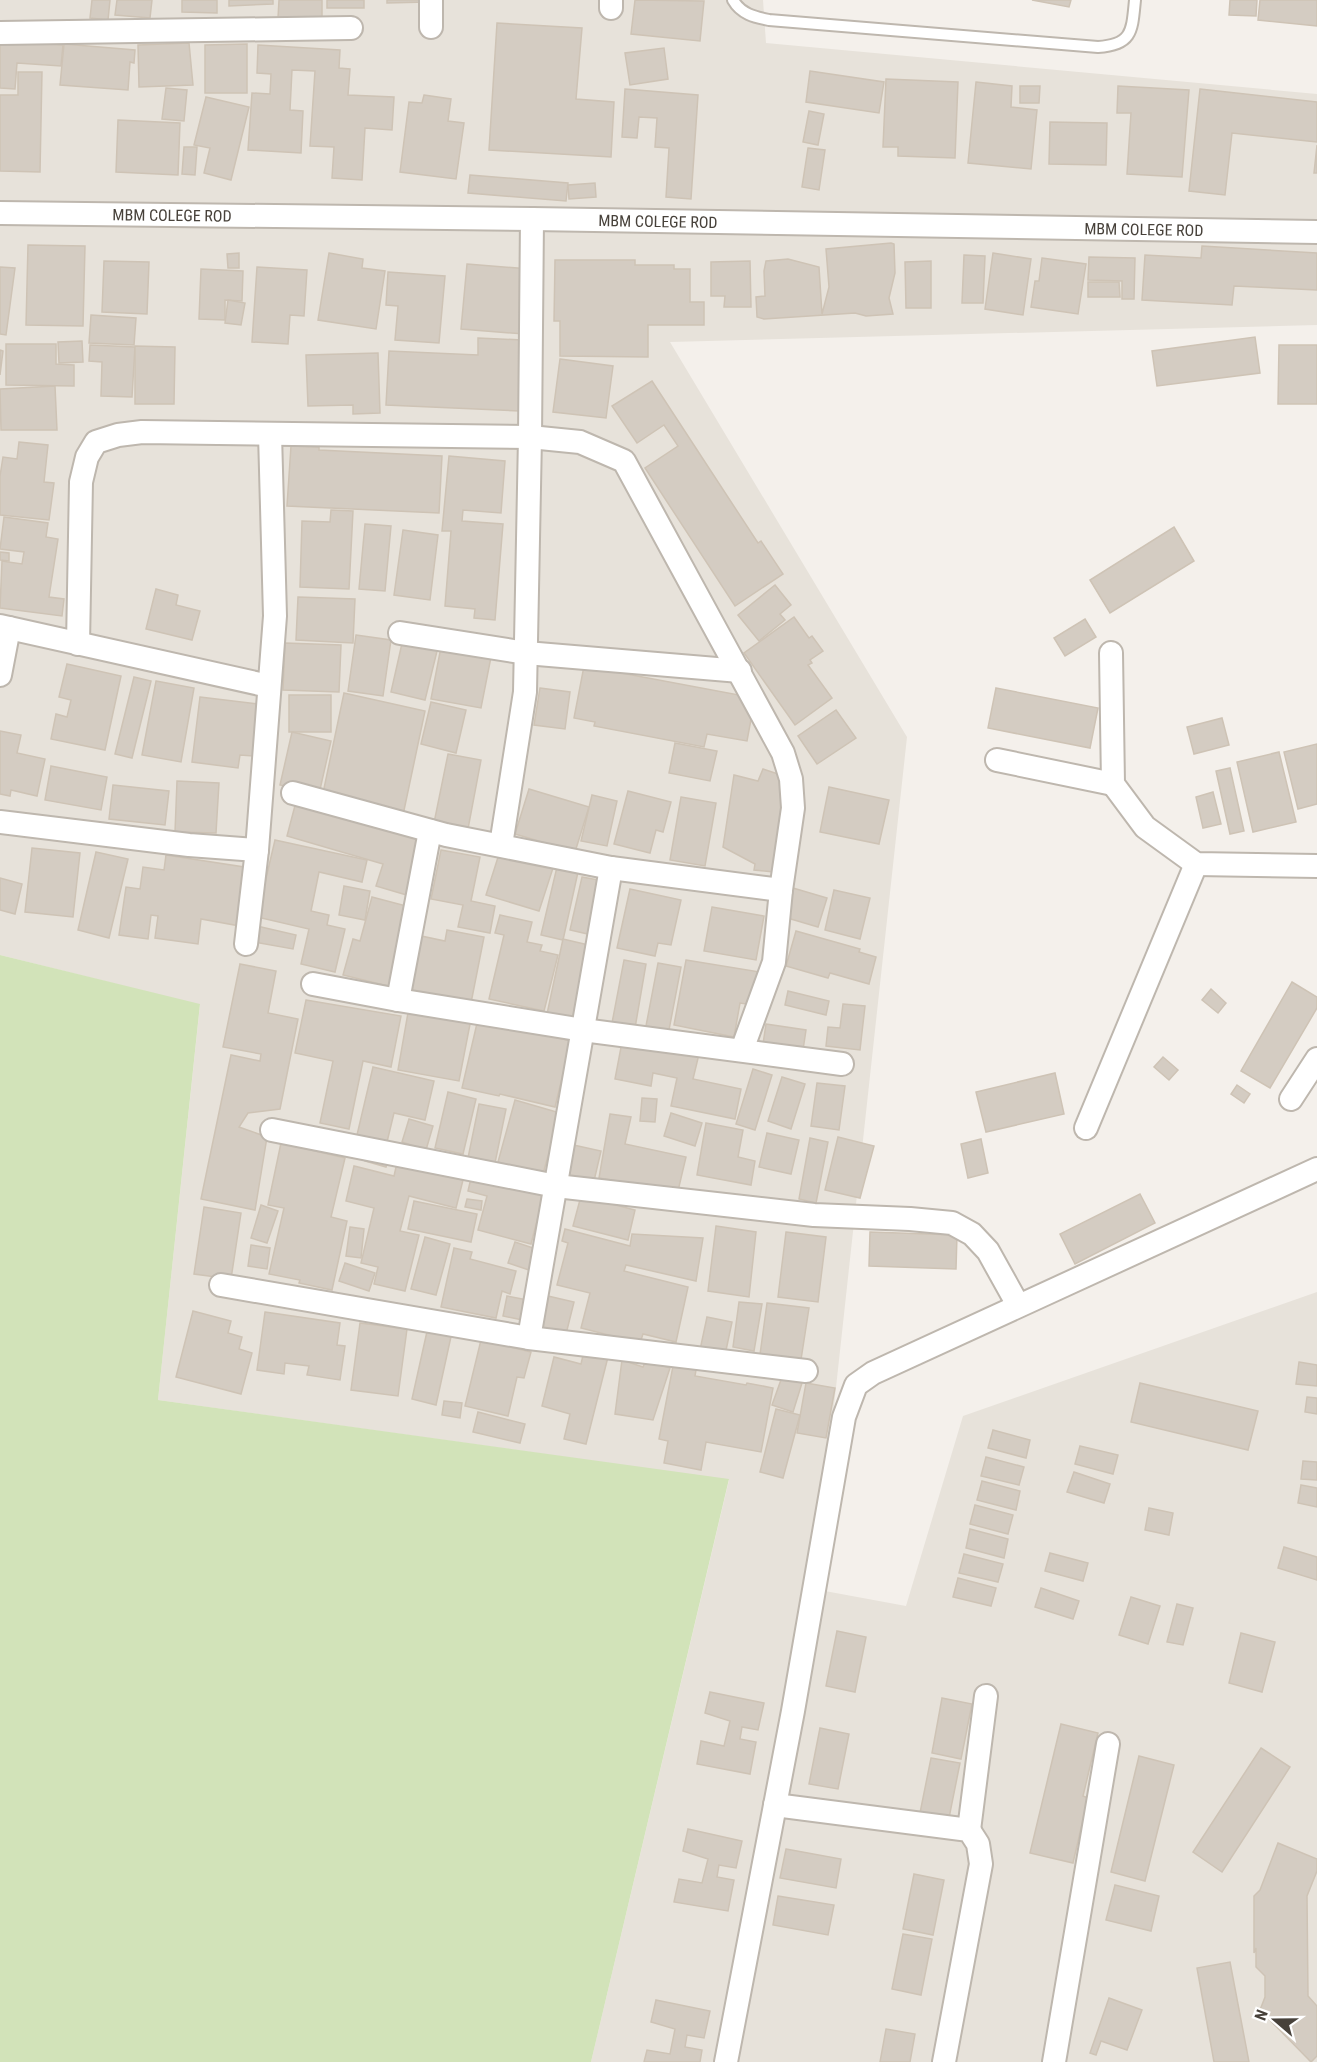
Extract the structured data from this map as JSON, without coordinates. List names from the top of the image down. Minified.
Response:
{"streets":{"street":["MBM COLEGE ROD"]},"north":"left"}
